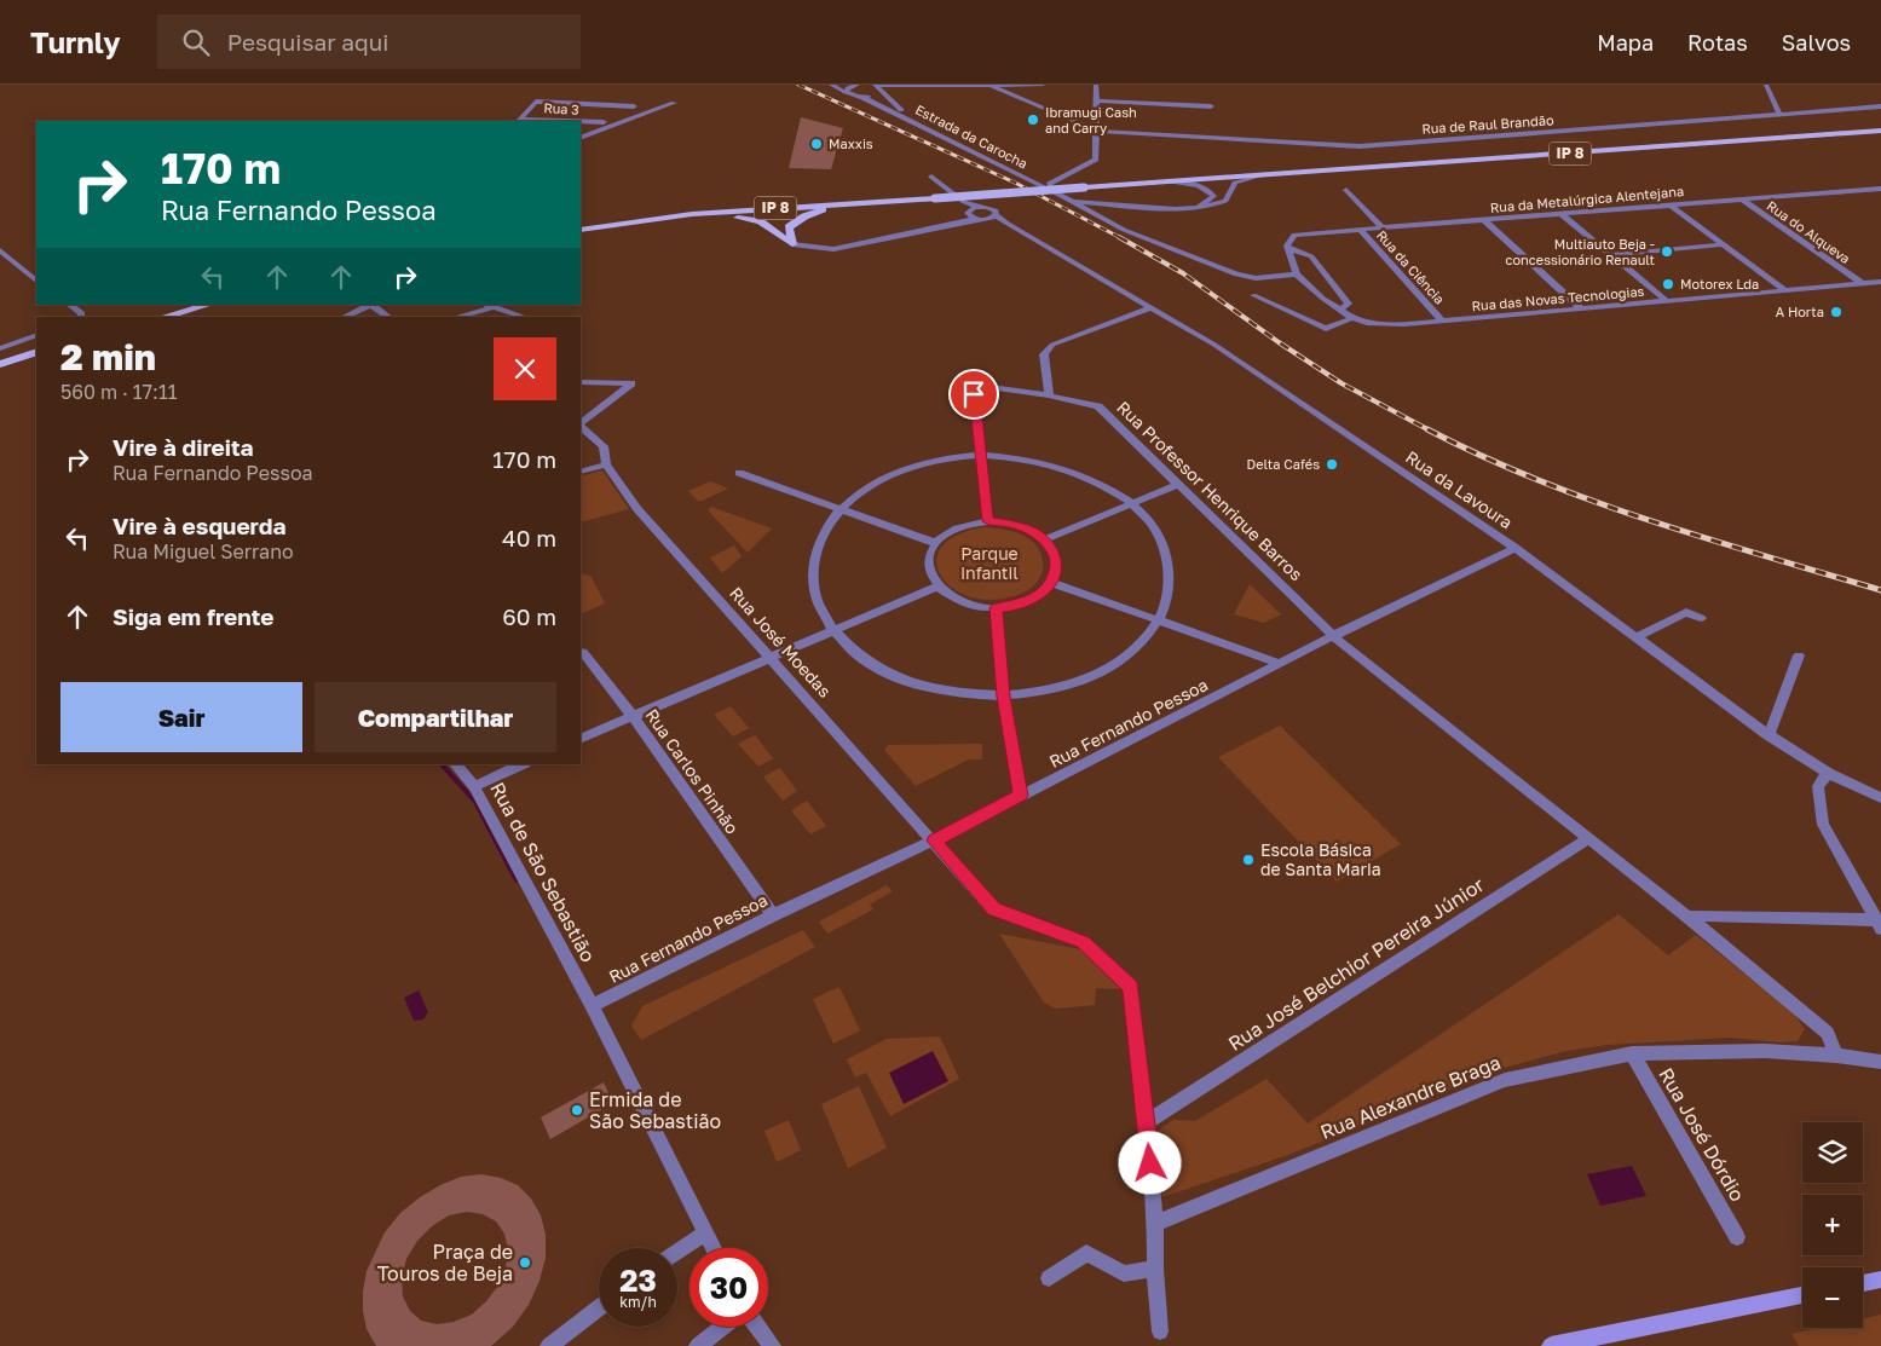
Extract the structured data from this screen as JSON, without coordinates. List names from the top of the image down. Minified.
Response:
{"streets":{"main road":["IP 8"],"street":["Rua 3","Rua de Raul Brandão","Estrada da Carocha","Rua da Metalúrgica Alentejana","Rua do Alqueva","Rua da Ciência","Rua das Novas Tecnologias","Rua da Lavoura","Rua Professor Henrique Barros","Rua José Moedas","Rua Fernando Pessoa","Rua Carlos Pinhão","Rua de São Sebastião","Rua José Belchior Pereira Júnior","Rua Alexandre Braga","Rua José Dórdio"]},"crossings":[["Estrada da Carocha","Rua das Novas Tecnologias"],["Rua da Metalúrgica Alentejana","Rua do Alqueva"],["Rua da Metalúrgica Alentejana","Rua da Ciência"],["Rua do Alqueva","Rua das Novas Tecnologias"],["Rua da Ciência","Rua das Novas Tecnologias"],["Rua da Lavoura","Rua Fernando Pessoa"],["Rua Professor Henrique Barros","Rua Fernando Pessoa"],["Rua Professor Henrique Barros","Rua José Belchior Pereira Júnior"],["Rua Professor Henrique Barros","Rua Alexandre Braga"],["Rua José Moedas","Rua Fernando Pessoa"],["Rua José Moedas","Rua José Belchior Pereira Júnior"],["Rua José Moedas","Rua Alexandre Braga"],["Rua Fernando Pessoa","Rua Carlos Pinhão"],["Rua Fernando Pessoa","Rua de São Sebastião"],["Rua Alexandre Braga","Rua José Dórdio"]],"parks":["Parque infantil"],"places":["Ibramugi Cash and Carry","Maxxis","Multiauto Beja - concessionário Renault","Motorex Lda","A Horta","Delta Cafés","Escola Básica de Santa Maria","Ermida de São Sebastião","Praça de Touros de Beja"],"page":{"header":"Turnly","search":"Pesquisar aqui","nav":["Mapa","Rotas","Salvos"],"turn":["170 m","Rua Fernando Pessoa"],"heading":["2 min","560 m · 17:11"],"list":[{"name":"Vire à direita","note":"Rua Fernando Pessoa","value":"170 m"},{"name":"Vire à esquerda","note":"Rua Miguel Serrano","value":"40 m"},{"name":"Siga em frente","value":"60 m"}],"buttons":["Sair","Compartilhar"],"map_buttons":["+","−"],"speed":"23 km/h","limit":"30"}}
